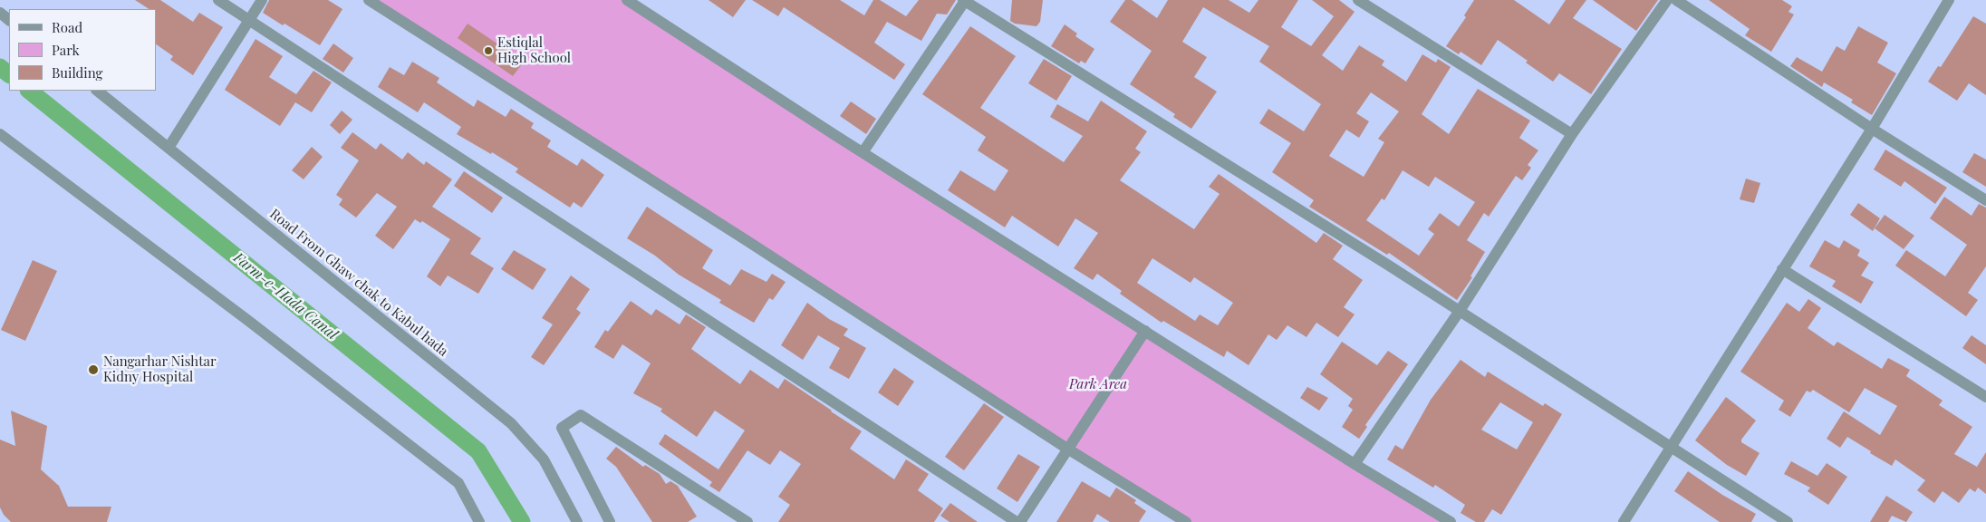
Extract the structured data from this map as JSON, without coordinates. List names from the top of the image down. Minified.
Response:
{"streets":{"street":["Road From Ghaw chak to Kabul hada"]},"water":["Farm-e-Hada Canal"],"parks":["Park Area"],"places":["Estiqlal High School","Nangarhar Nishtar Kidny Hospital"],"legend":["Road","Park","Building"]}
